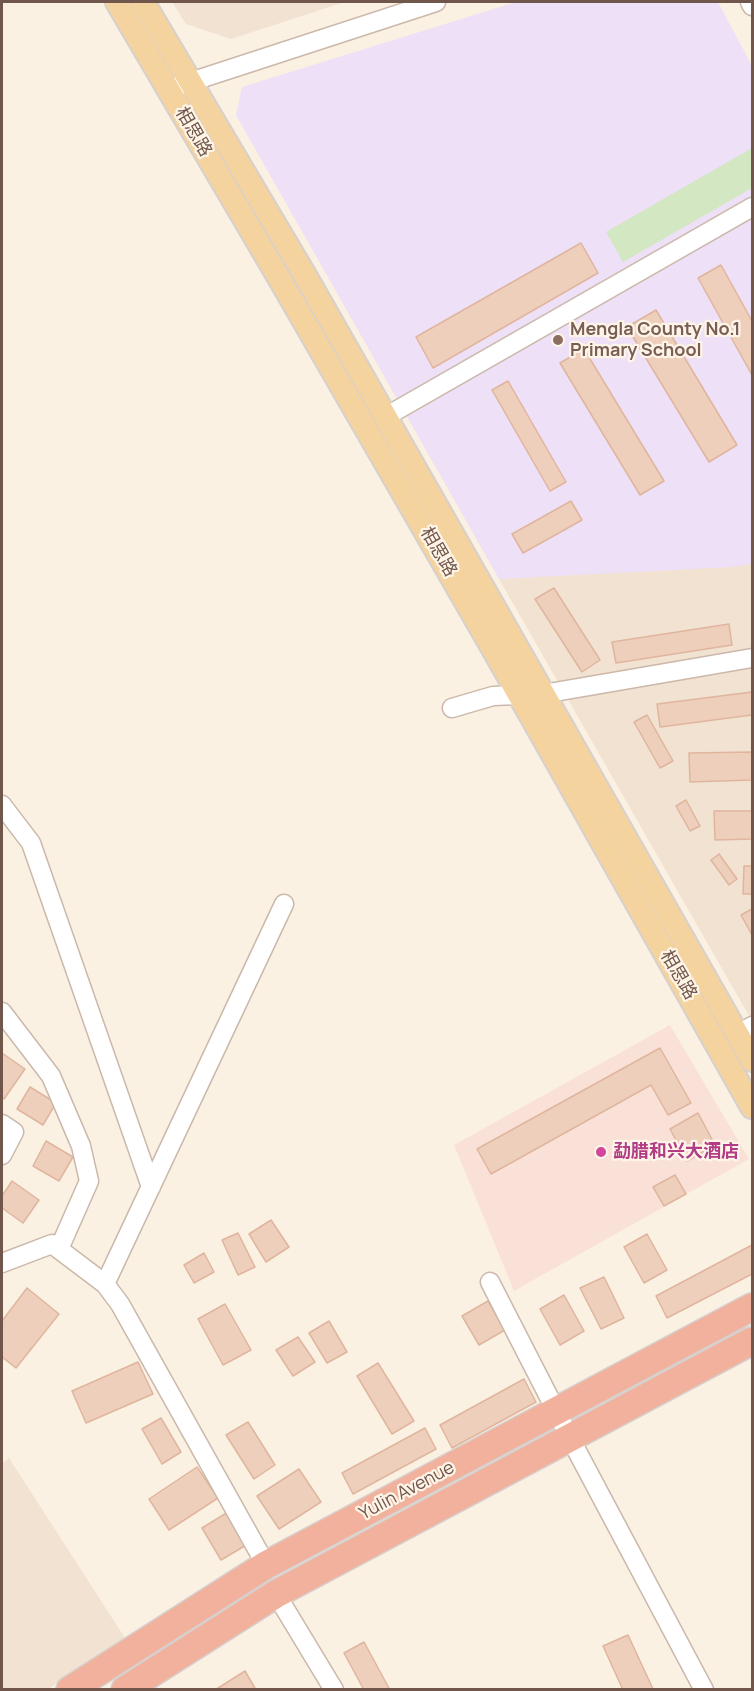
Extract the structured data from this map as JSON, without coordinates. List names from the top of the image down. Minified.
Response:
{"streets":{"highway":["Yulin Avenue"],"main road":["相思路"]},"places":["Mengla County No.1 Primary School","勐腊和兴大酒店"]}
